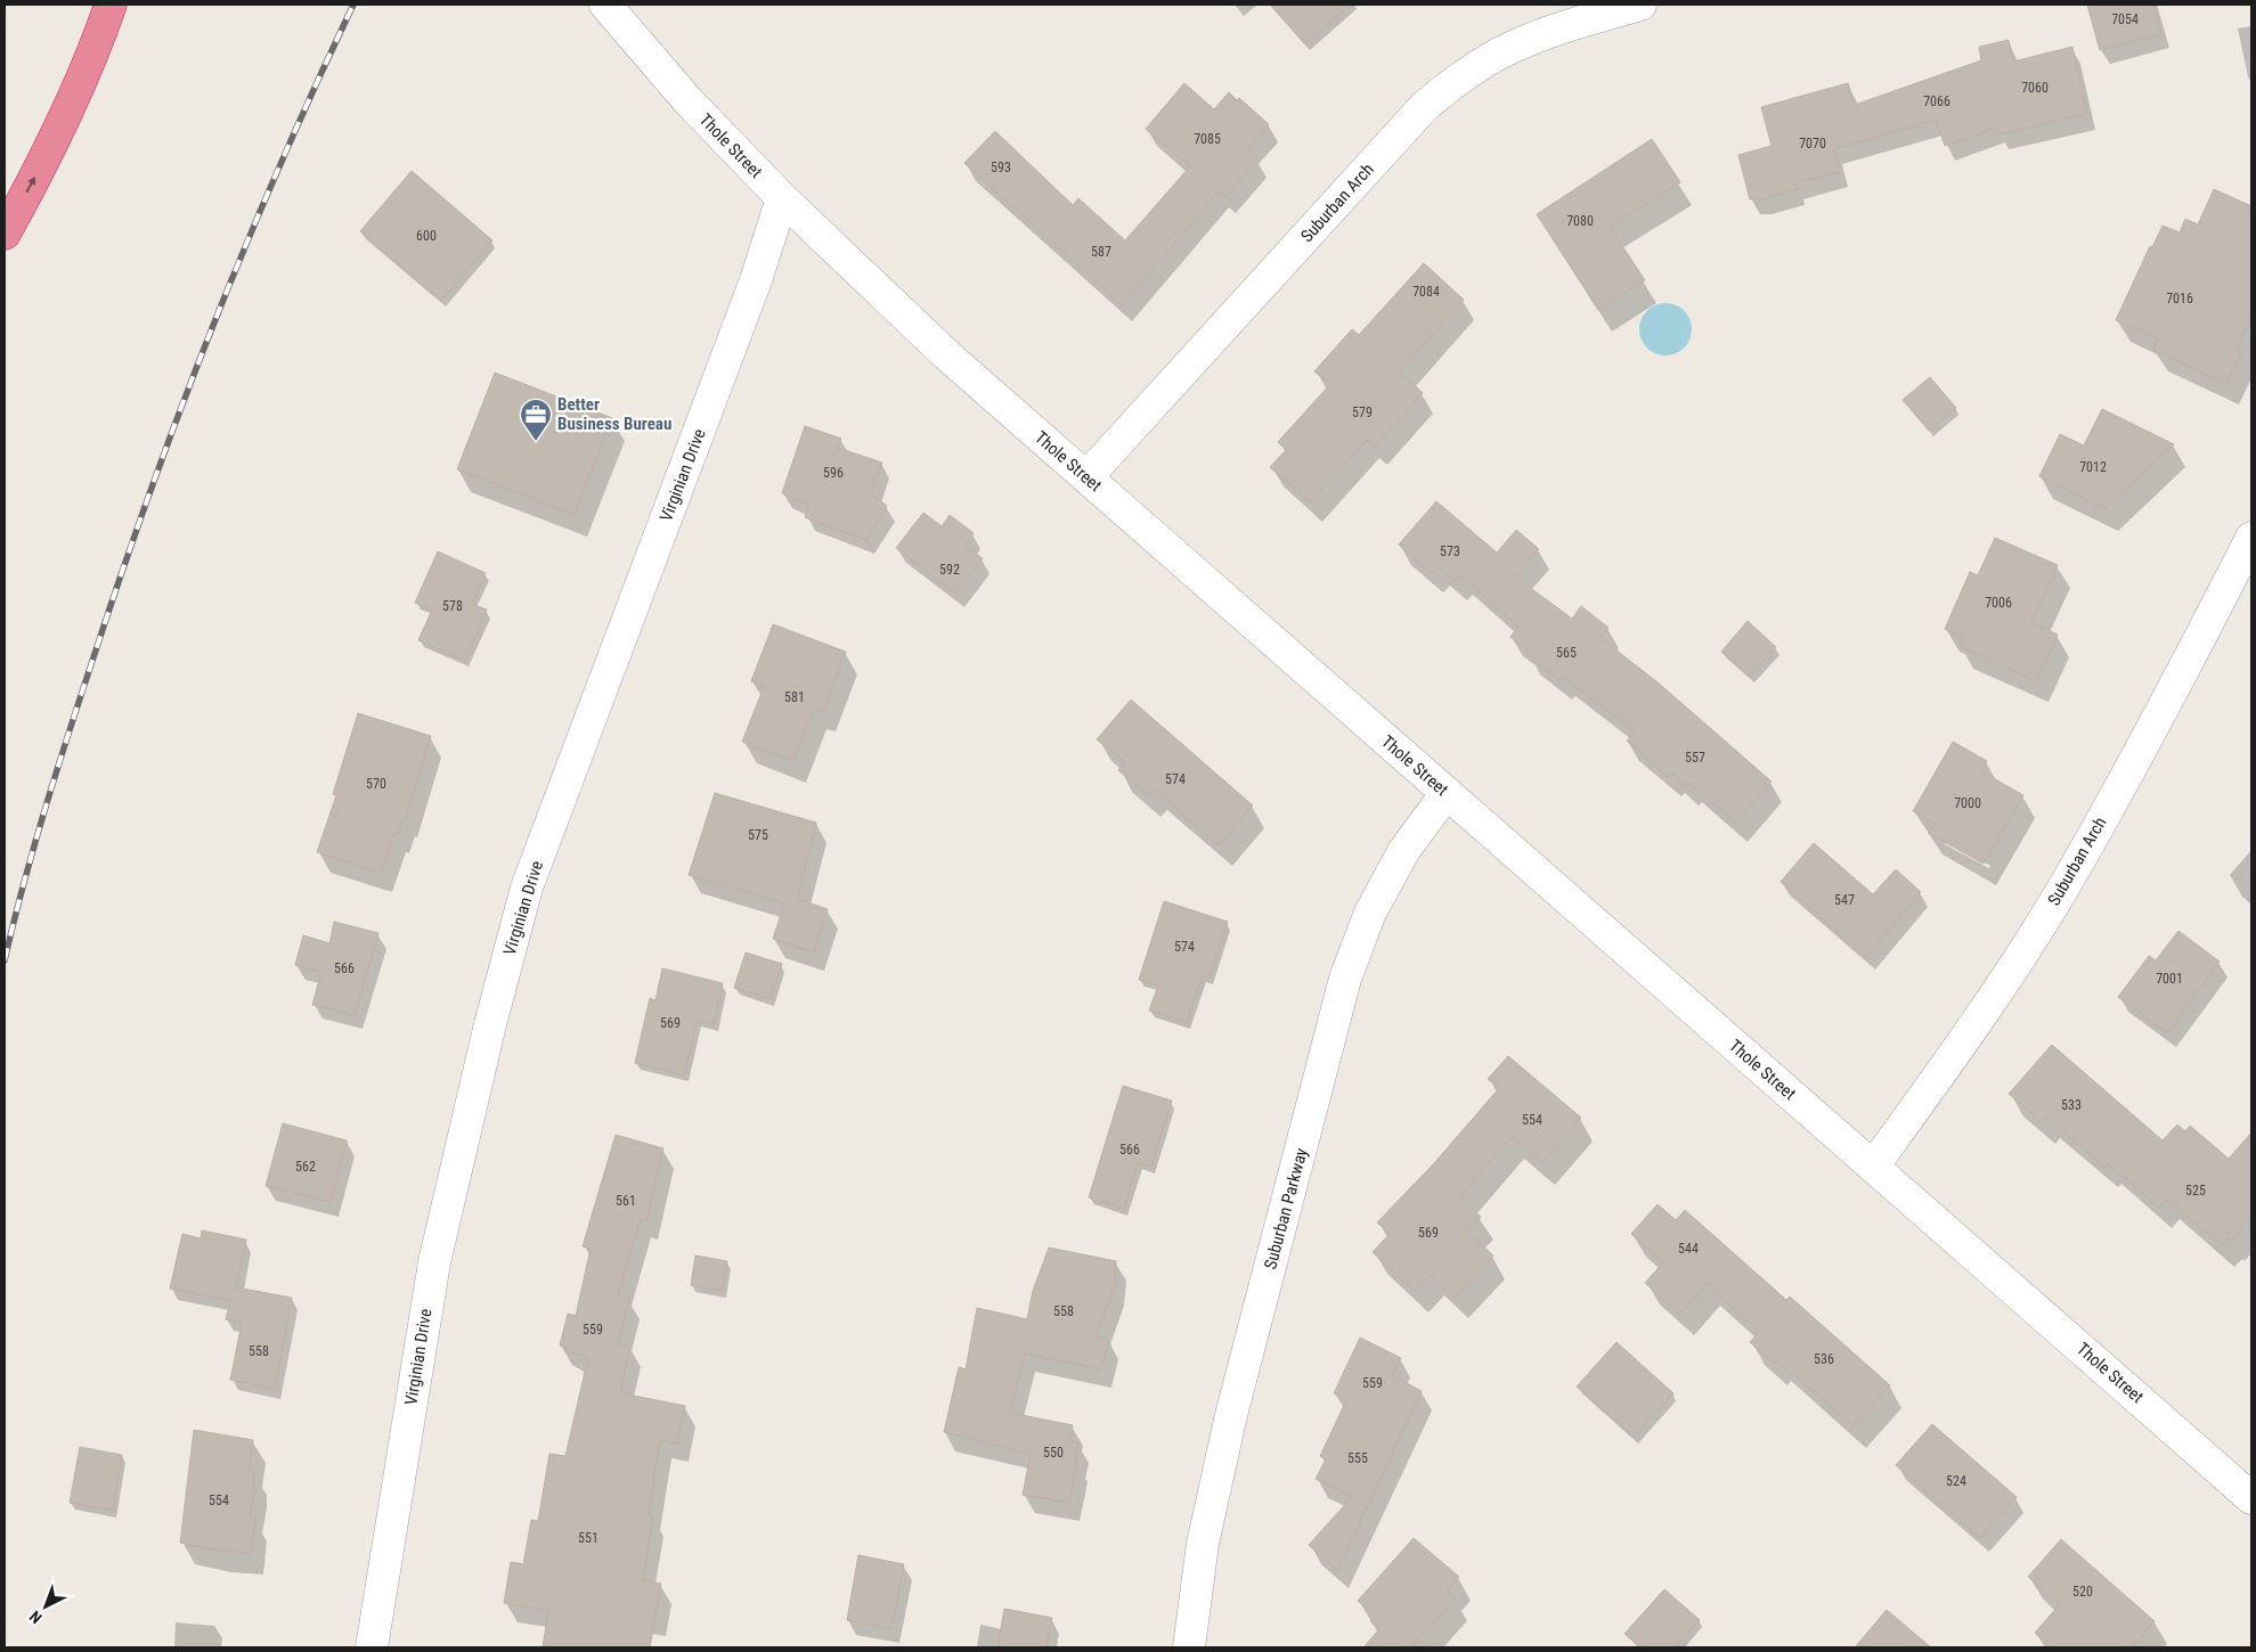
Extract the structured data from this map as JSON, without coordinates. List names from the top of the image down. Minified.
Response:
{"streets":{"street":["Thole Street","Suburban Arch","Virginian Drive","Suburban Parkway"]},"crossings":[["Thole Street","Suburban Arch"],["Thole Street","Virginian Drive"],["Thole Street","Suburban Parkway"]],"places":{"office":["Better Business Bureau"]},"house_numbers":["7054","7060","7066","7085","7070","593","7080","600","587","7084","7016","579","7012","596","573","592","7006","578","565","581","557","574","570","7000","575","547","574","566","7001","569","533","554","566","562","525","561","569","544","558","559","558","536","559","550","555","524","554","551","520"],"north":"bottom left"}
